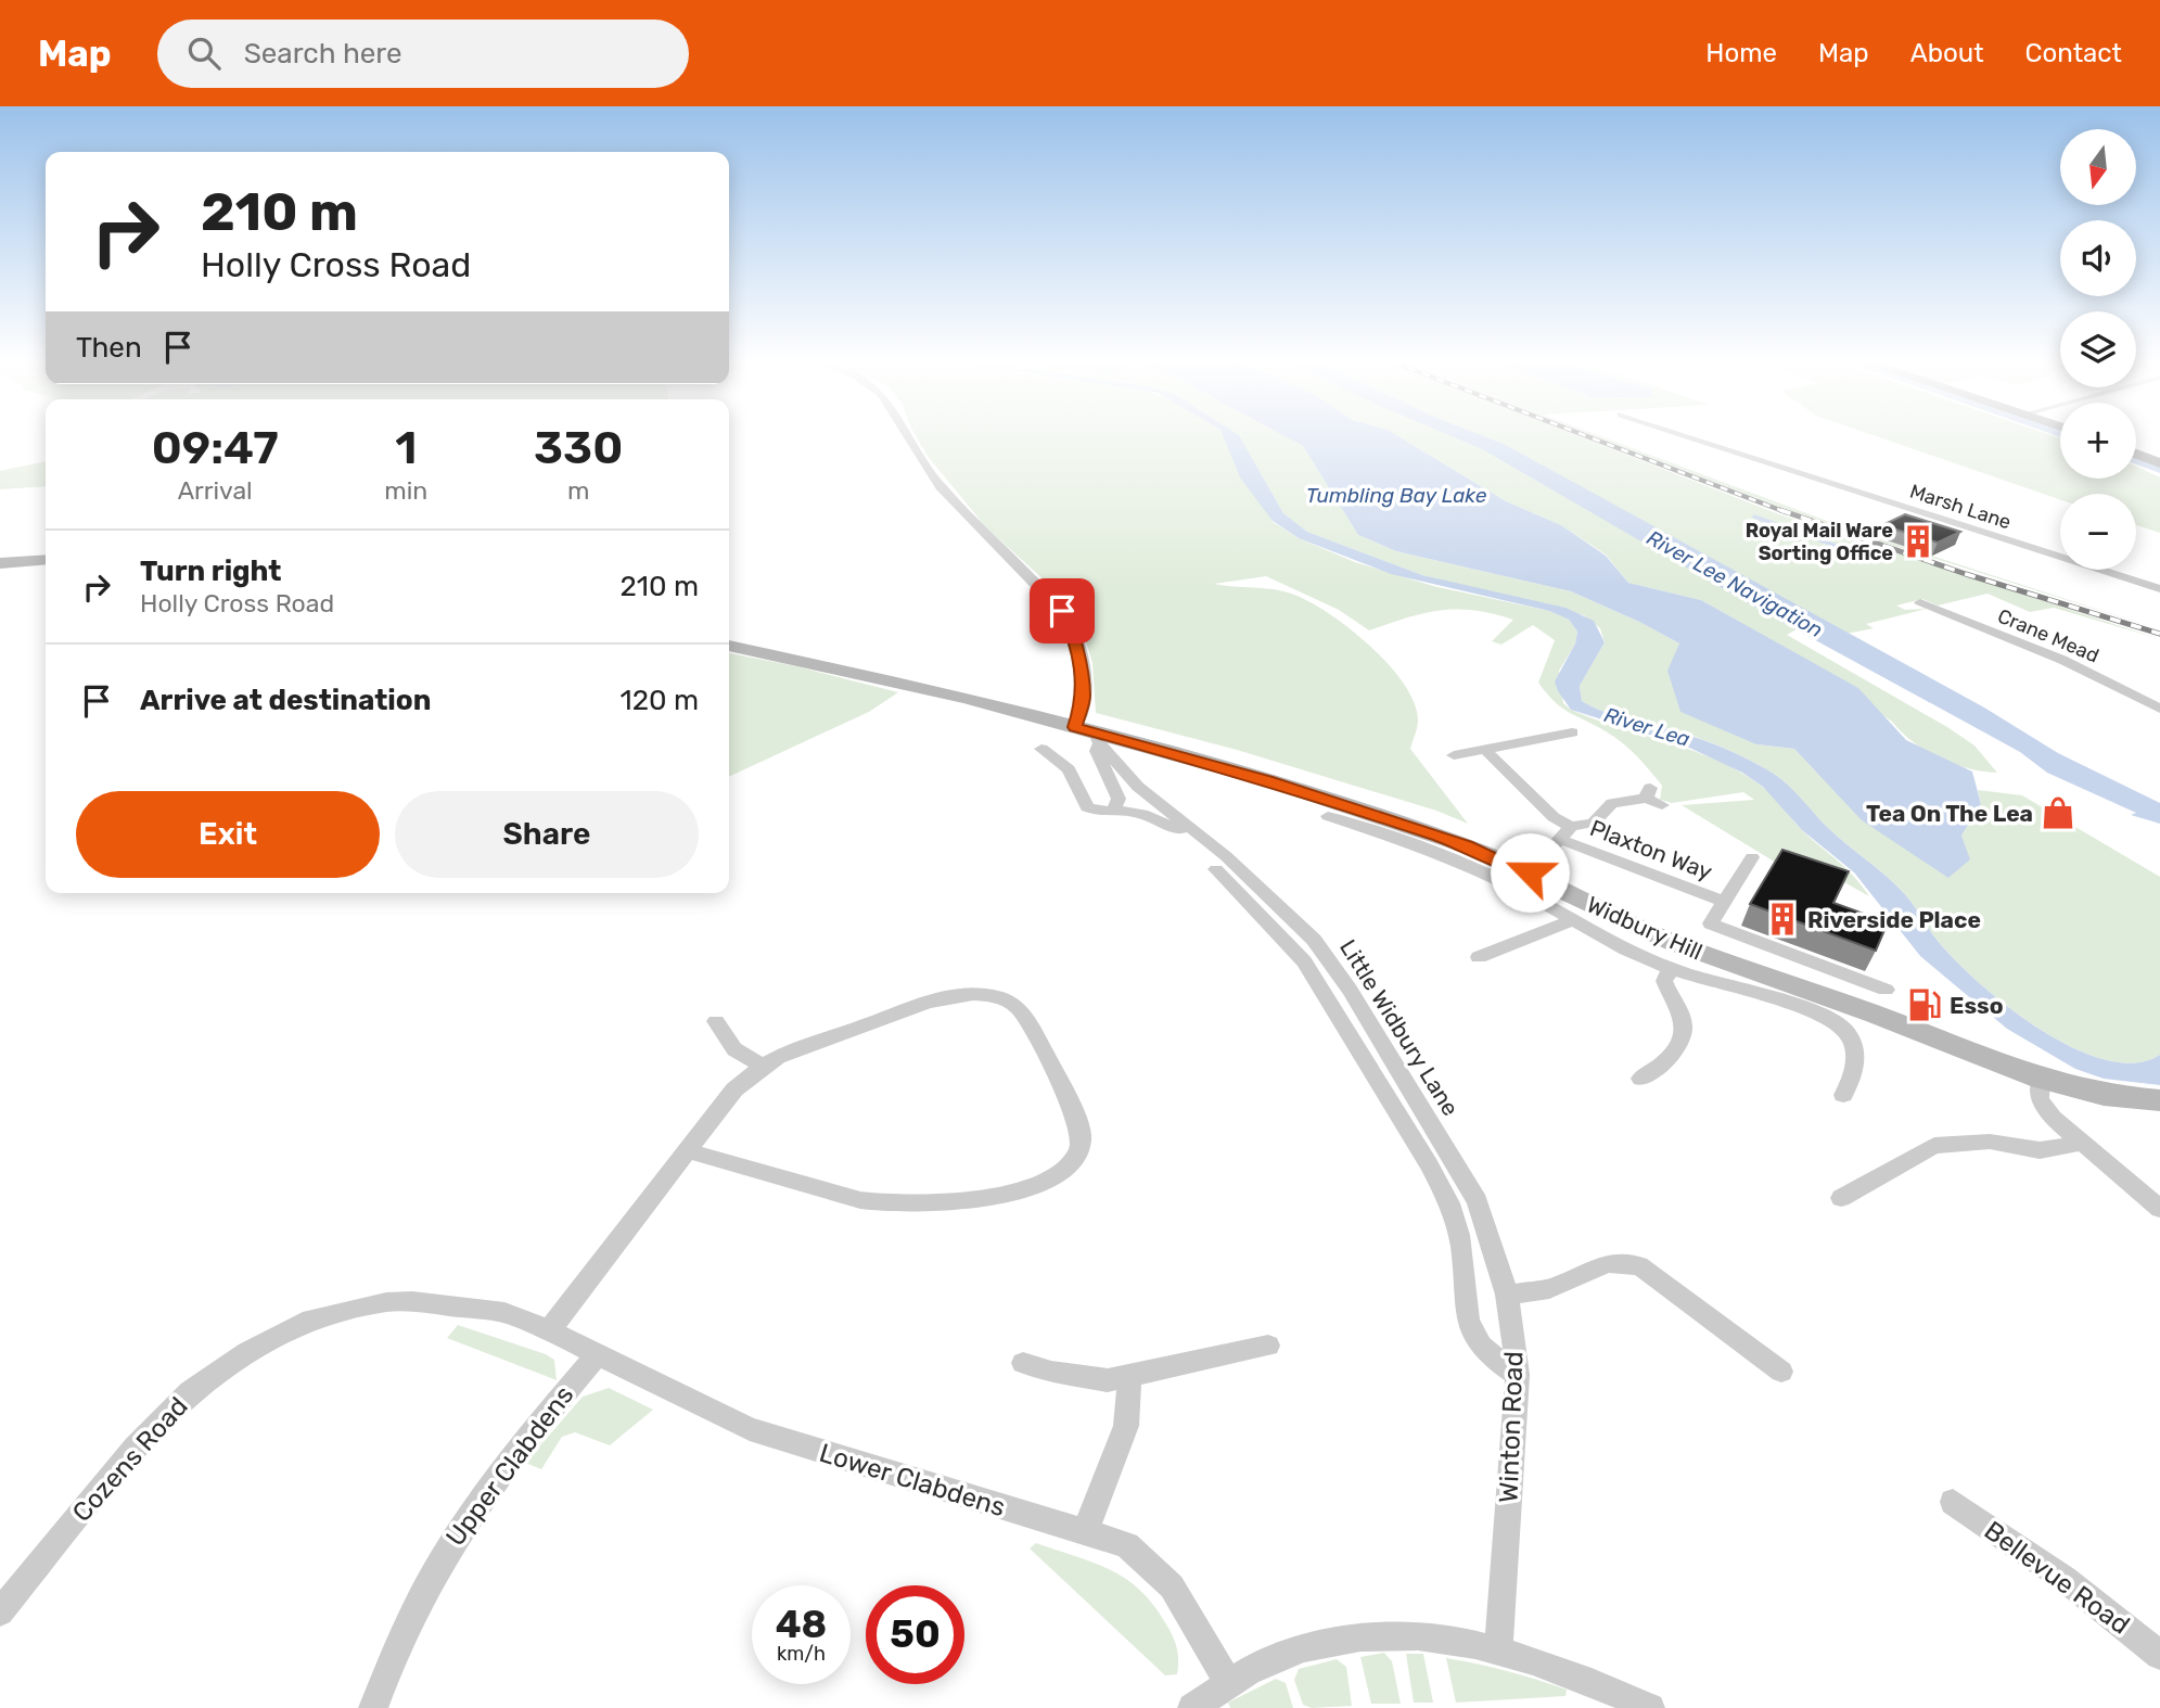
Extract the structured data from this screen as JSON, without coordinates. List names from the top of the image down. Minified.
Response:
{"streets":{"main road":["Widbury Hill"],"street":["Marsh Lane","Crane Mead","Plaxton Way","Little Widbury Lane","Winton Road","Cozens Road","Upper Clabdens","Lower Clabdens","Bellevue Road"]},"crossings":[["Plaxton Way","Widbury Hill"],["Widbury Hill","Little Widbury Lane"],["Little Widbury Lane","Winton Road"],["Cozens Road","Lower Clabdens"],["Upper Clabdens","Lower Clabdens"]],"water":["Tumbling Bay Lake","River Lee Navigation","River Lea"],"places":{"building":["Royal Mail Ware Sorting Office","Riverside Place"],"shop":["Tea On The Lea"],"fuel station":["Esso"]},"north":"bottom","page":{"header":"Map","search":"Search here","nav":["Home","Map","About","Contact"],"map_buttons":["+","−"],"turn":["210 m","Holly Cross Road"],"then":"Then","eta":["09:47","Arrival","1","min","330","m"],"list":[{"name":"Turn right","note":"Holly Cross Road","value":"210 m"},{"name":"Arrive at destination","value":"120 m"}],"buttons":["Exit","Share"],"speed":"48 km/h","limit":"50"}}
